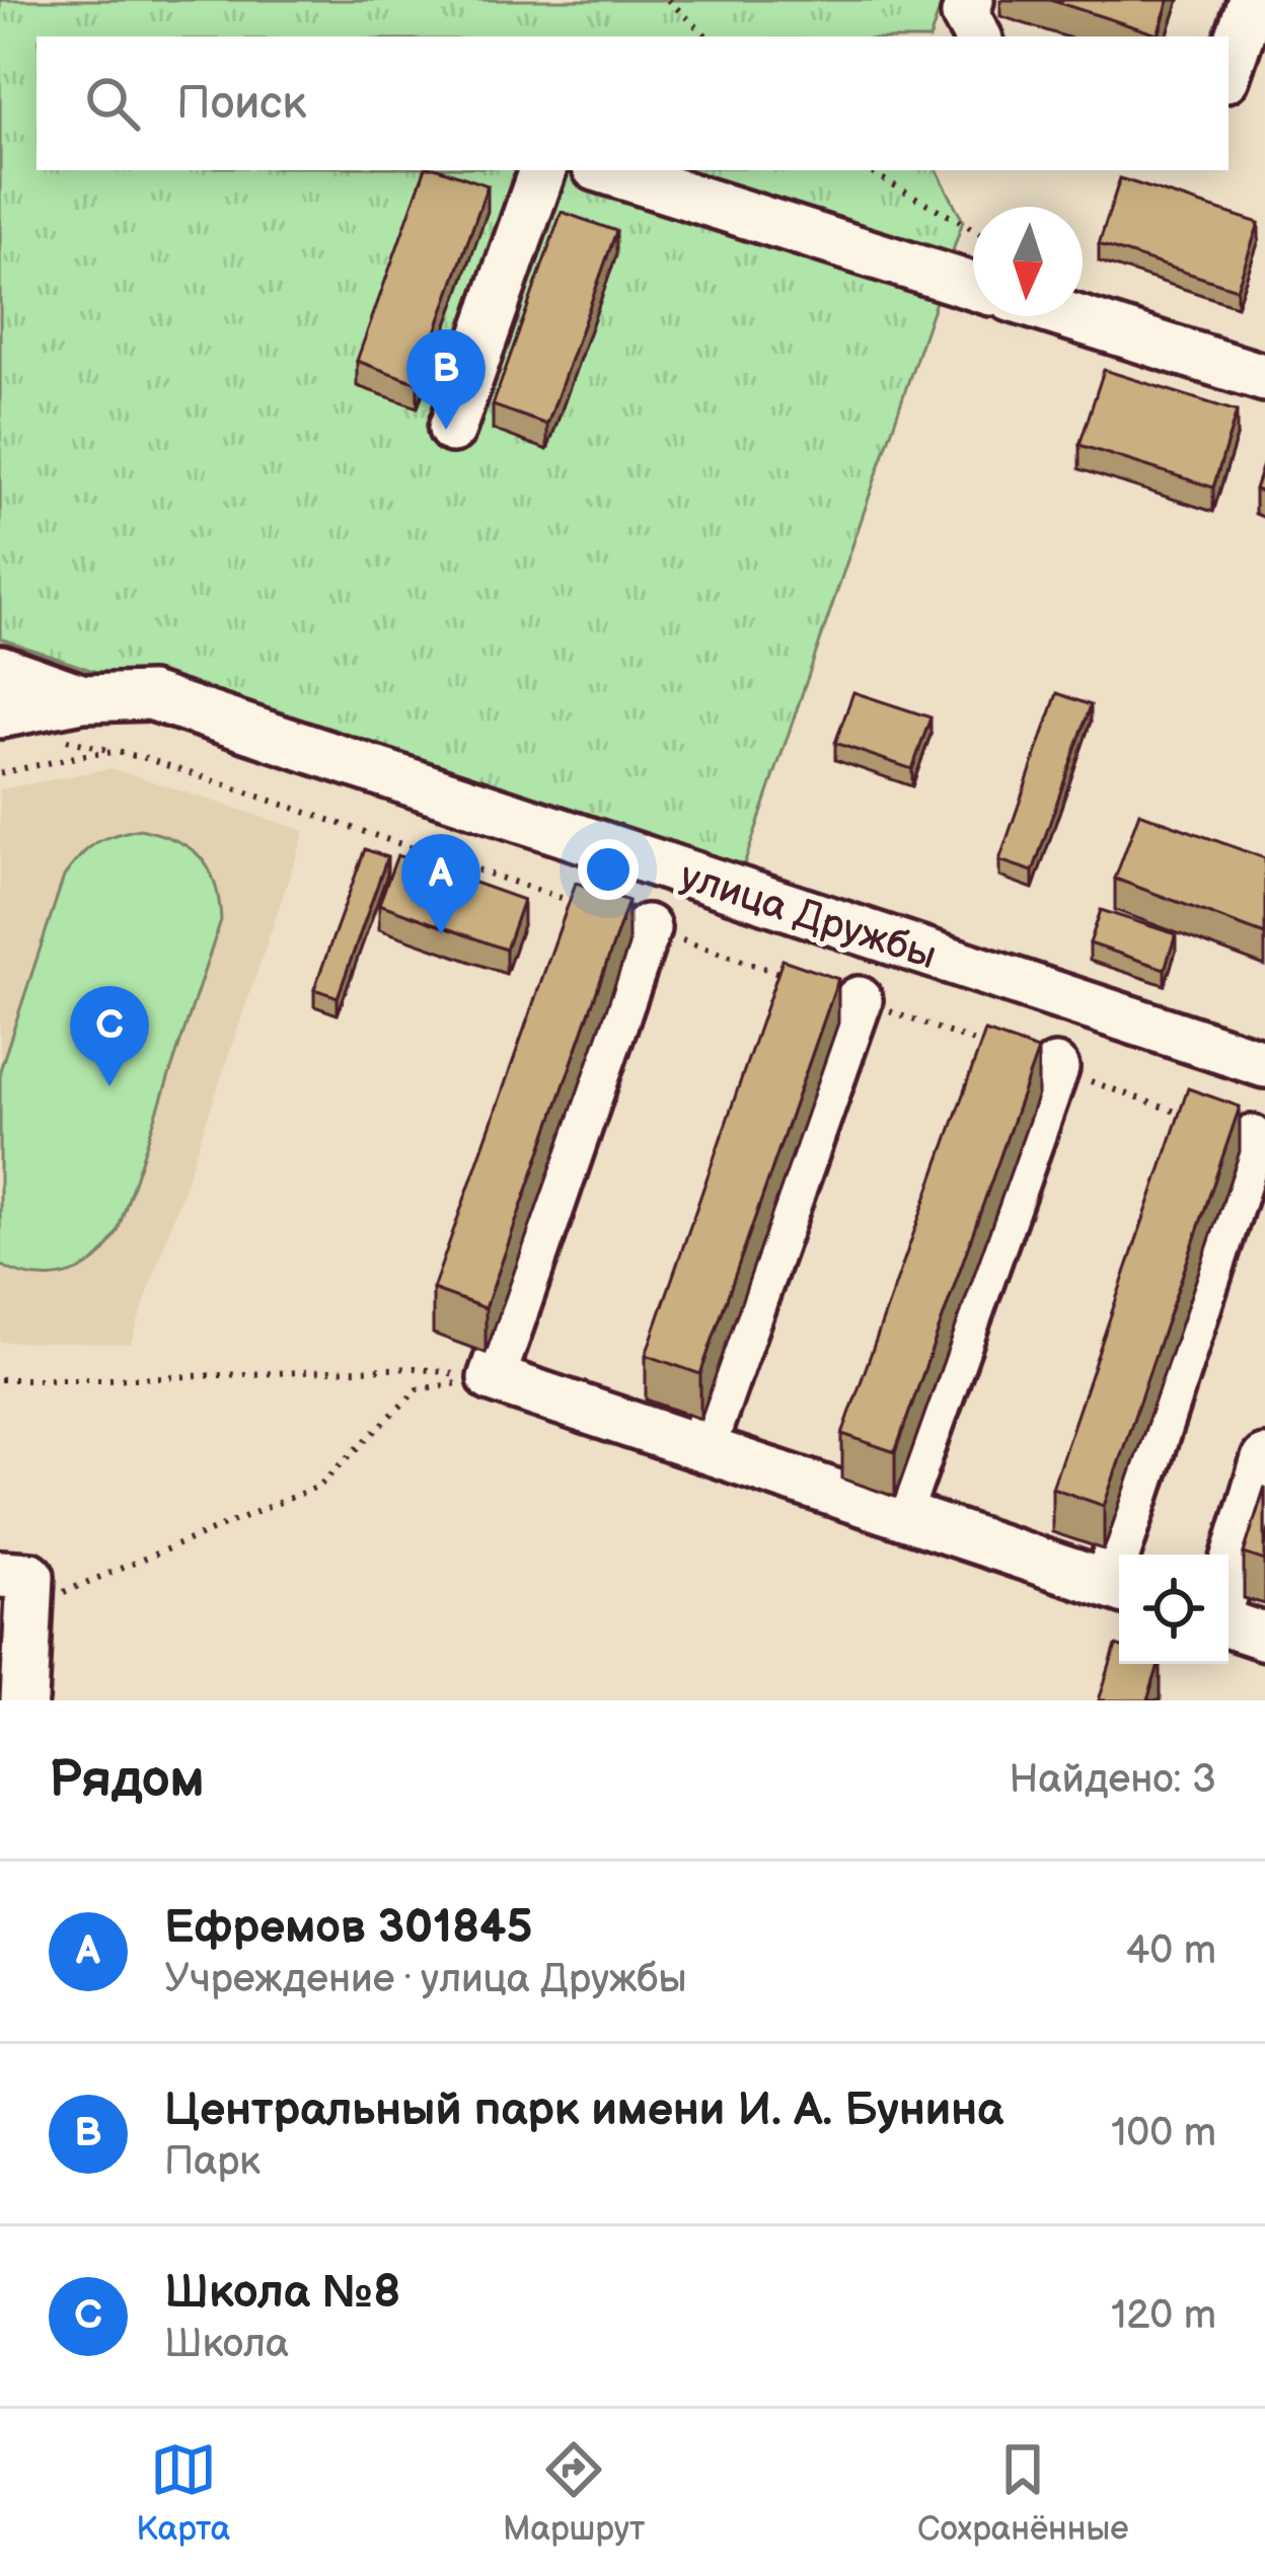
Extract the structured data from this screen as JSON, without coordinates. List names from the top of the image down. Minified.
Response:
{"streets":{"street":["улица Дружбы"]},"north":"bottom","page":{"search":"Поиск","pins":["B","A","C"],"heading":["Рядом","Найдено: 3"],"list":[{"mark":"A","name":"Ефремов 301845","note":"Учреждение · улица Дружбы","value":"40 m"},{"mark":"B","name":"Центральный парк имени И. А. Бунина","note":"Парк","value":"100 m"},{"mark":"C","name":"Школа №8","note":"Школа","value":"120 m"}],"nav":["Карта","Маршрут","Сохранённые"]}}
